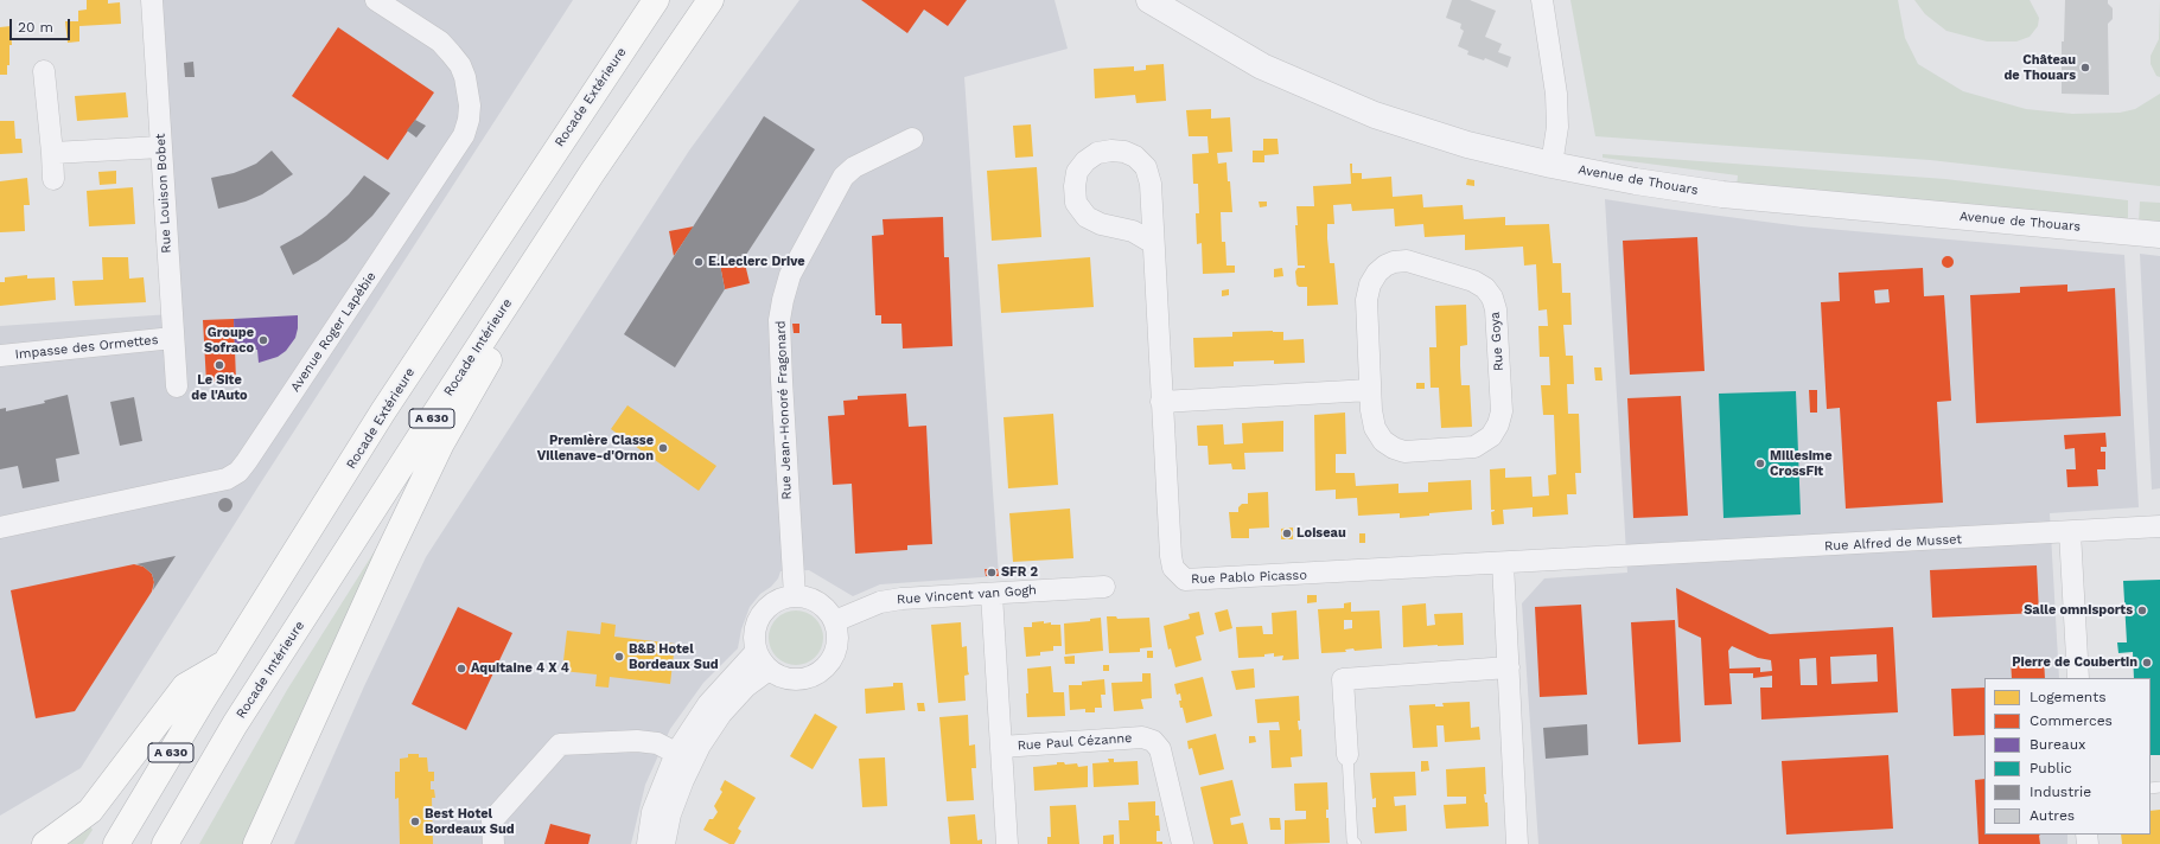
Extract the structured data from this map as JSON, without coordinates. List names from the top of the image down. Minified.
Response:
{"streets":{"highway":["Rocade Extérieure","Rocade Intérieure","A 630"],"street":["Avenue de Thouars","Rue Louison Bobet","Avenue Roger Lapébie","Rue Goya","Impasse des Ormettes","Rue Jean-Honoré Fragonard","Rue Alfred de Musset","Rue Pablo Picasso","Rue Vincent van Gogh","Rue Paul Cézanne"]},"crossings":[["Rue Louison Bobet","Impasse des Ormettes"],["Rue Jean-Honoré Fragonard","Rue Vincent van Gogh"],["Rue Alfred de Musset","Rue Pablo Picasso"],["Rue Vincent van Gogh","Rue Paul Cézanne"]],"places":["Château de Thouars","E.Leclerc Drive","Groupe Sofraco","Le Site de l'Auto","Première Classe Villenave-d'Ornon","Millesime CrossFit","Loiseau","SFR 2","Salle omnisports","B&B Hotel Bordeaux Sud","Pierre de Coubertin","Aquitaine 4 X 4","Best Hotel Bordeaux Sud"],"legend":["Logements","Commerces","Bureaux","Public","Industrie","Autres"],"scale_bar":"20 m"}
